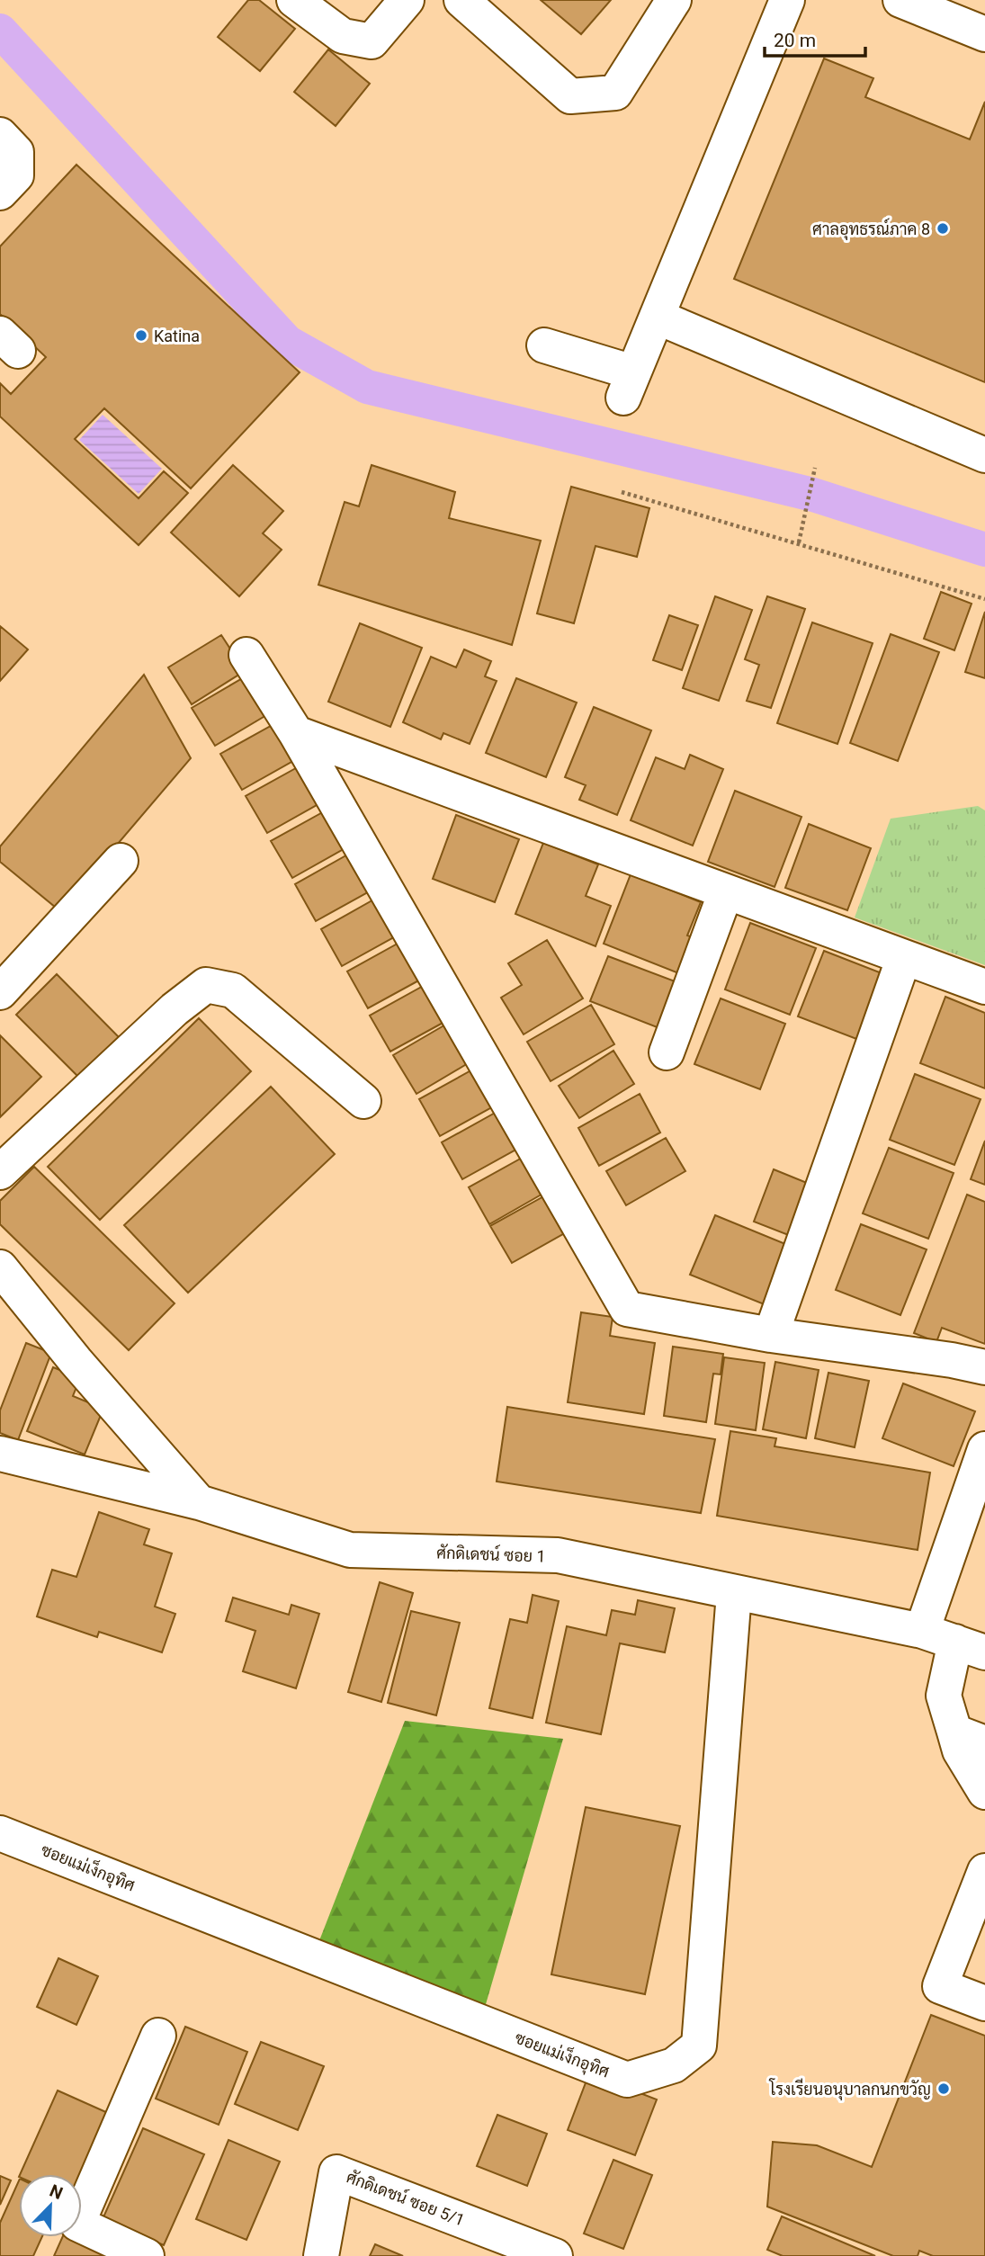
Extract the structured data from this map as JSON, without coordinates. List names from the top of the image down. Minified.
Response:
{"streets":{"street":["ศักดิเดชน์ ซอย 1","ซอยแม่เง็กอุทิศ","ศักดิเดชน์ ซอย 5/1"]},"crossings":[["ศักดิเดชน์ ซอย 1","ซอยแม่เง็กอุทิศ"]],"places":["ศาลอุทธรณ์ภาค 8","Katina","โรงเรียนอนุบาลกนกขวัญ"],"scale_bar":"20 m","north":"top right"}
